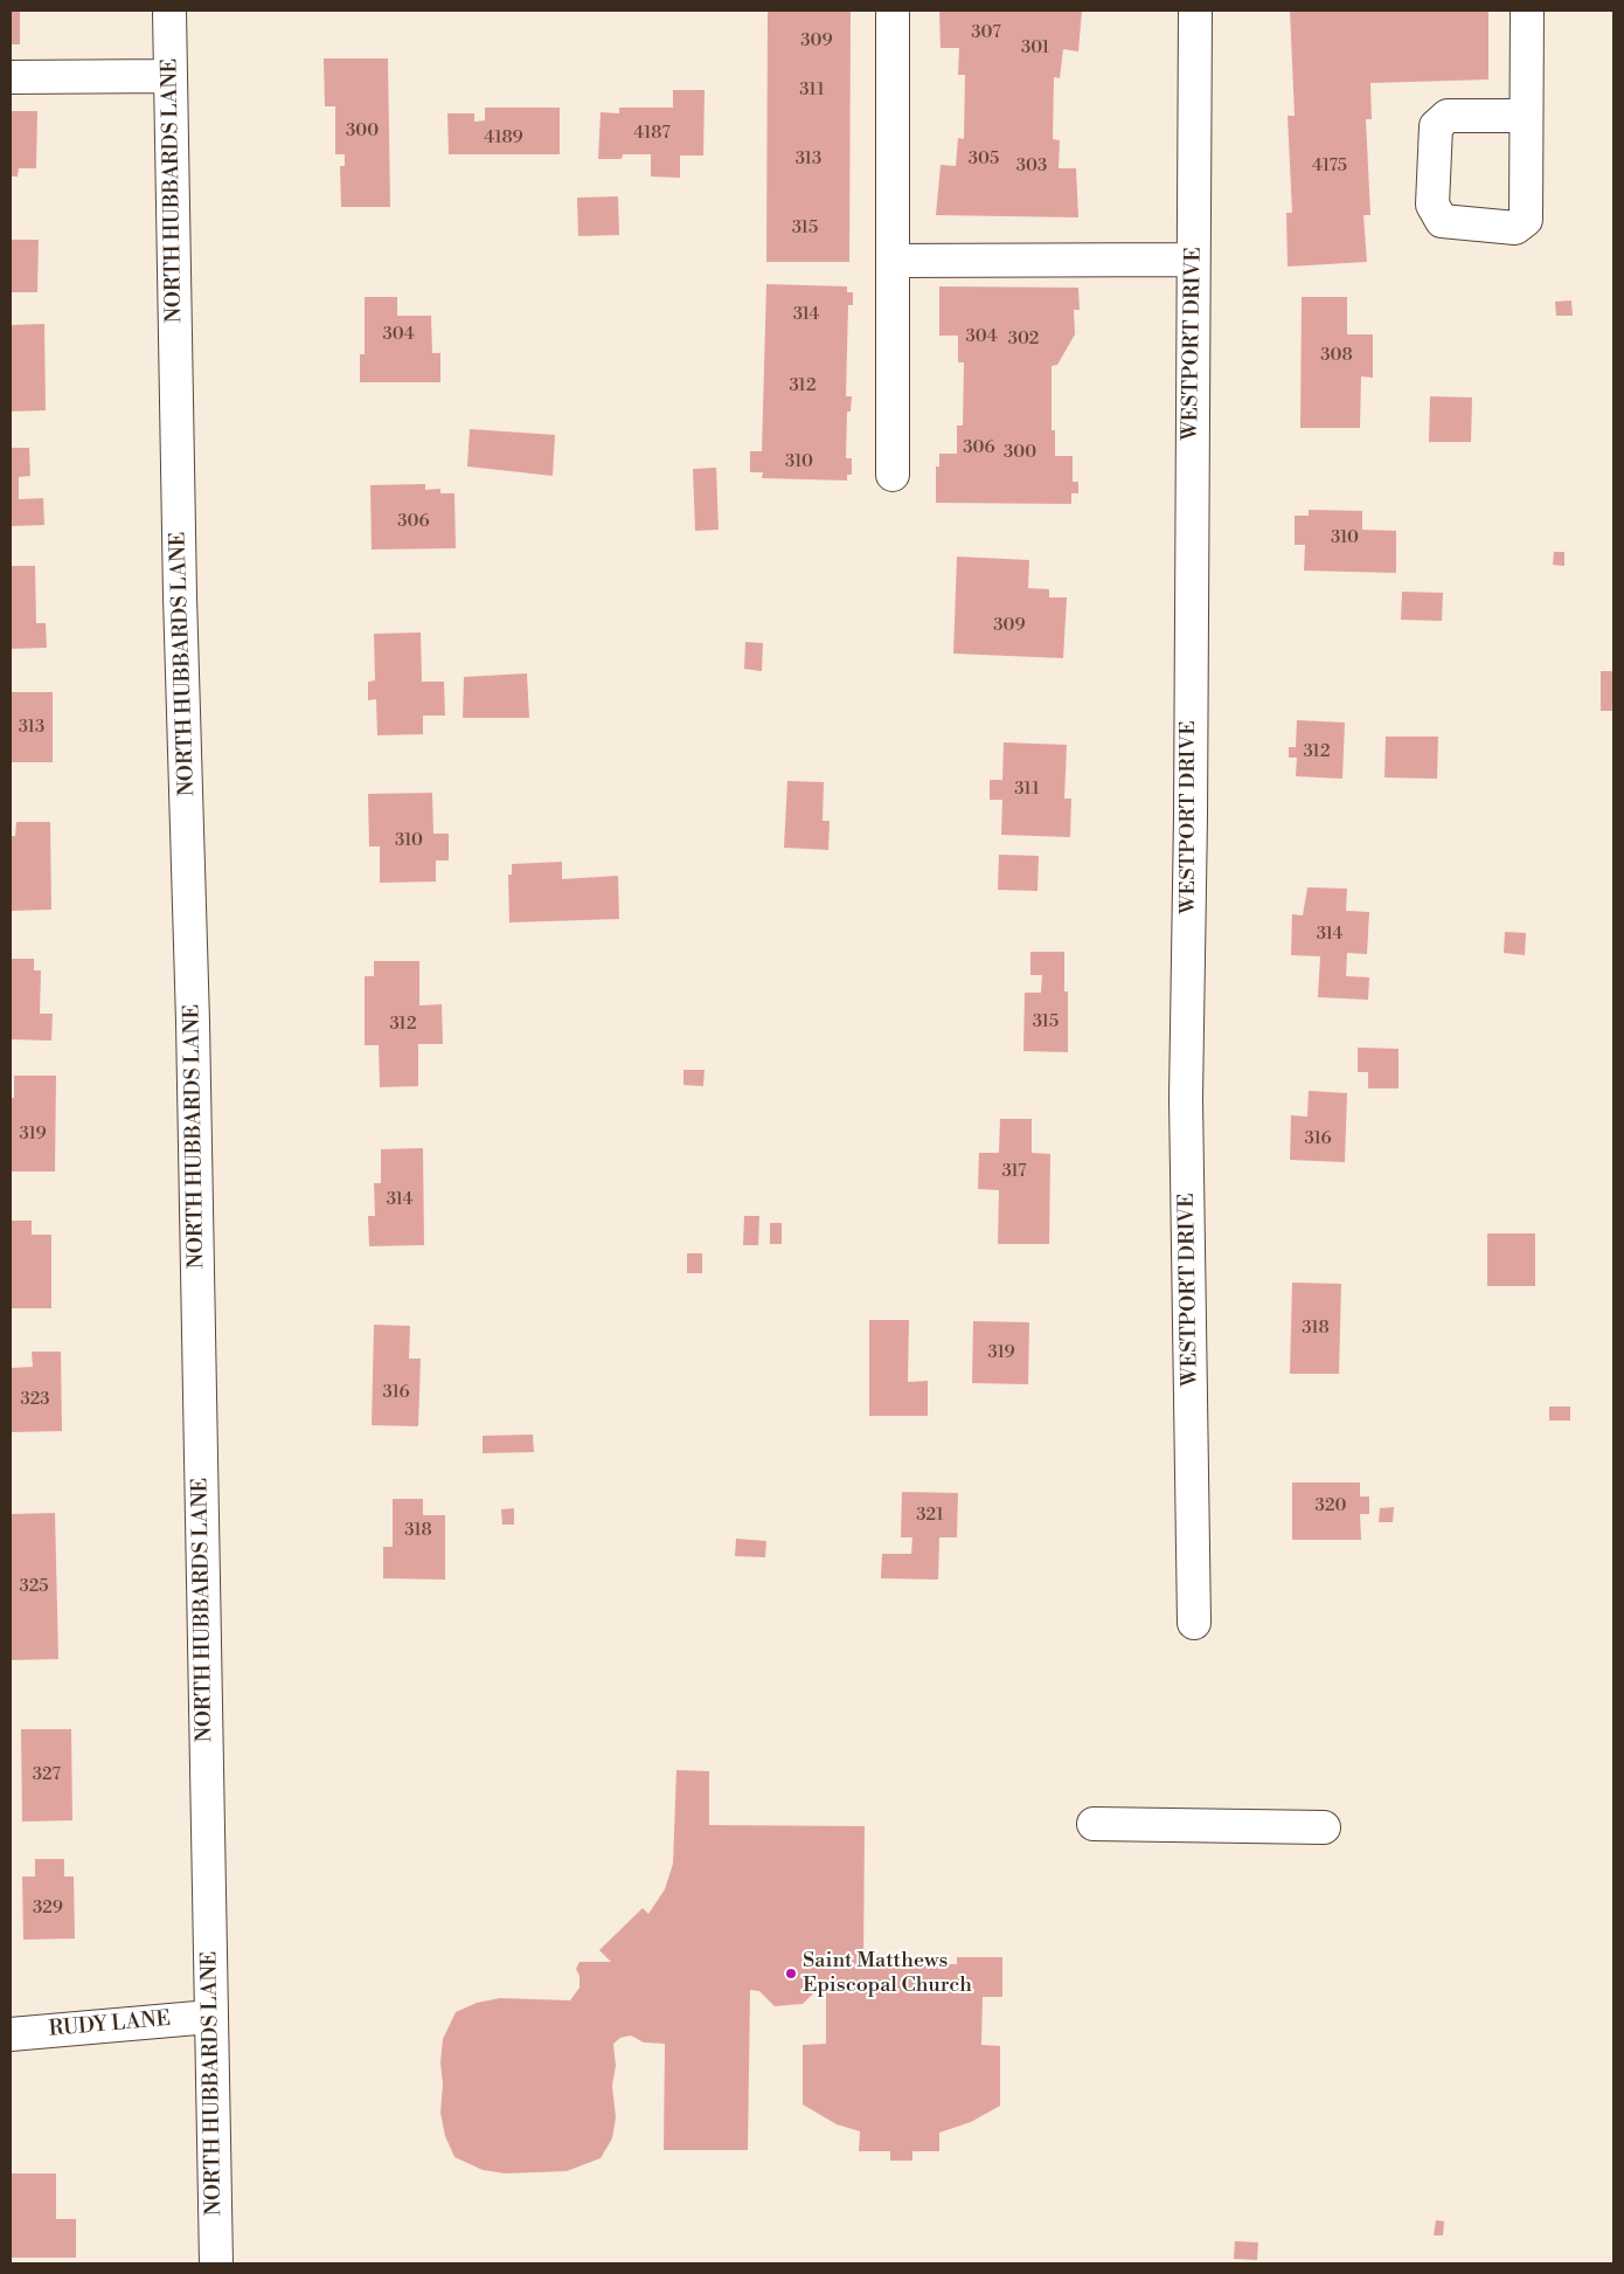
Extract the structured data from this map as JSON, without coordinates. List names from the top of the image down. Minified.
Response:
{"streets":{"street":["NORTH HUBBARDS LANE","WESTPORT DRIVE","RUDY LANE"]},"crossings":[["NORTH HUBBARDS LANE","RUDY LANE"]],"places":["Saint Matthews Episcopal Church"],"house_numbers":["307","309","301","311","300","4187","4189","313","305","303","4175","315","314","304","304","302","308","312","306","300","310","306","310","309","313","312","311","310","314","315","312","319","316","317","314","318","319","316","323","320","321","318","325","327","329"]}
